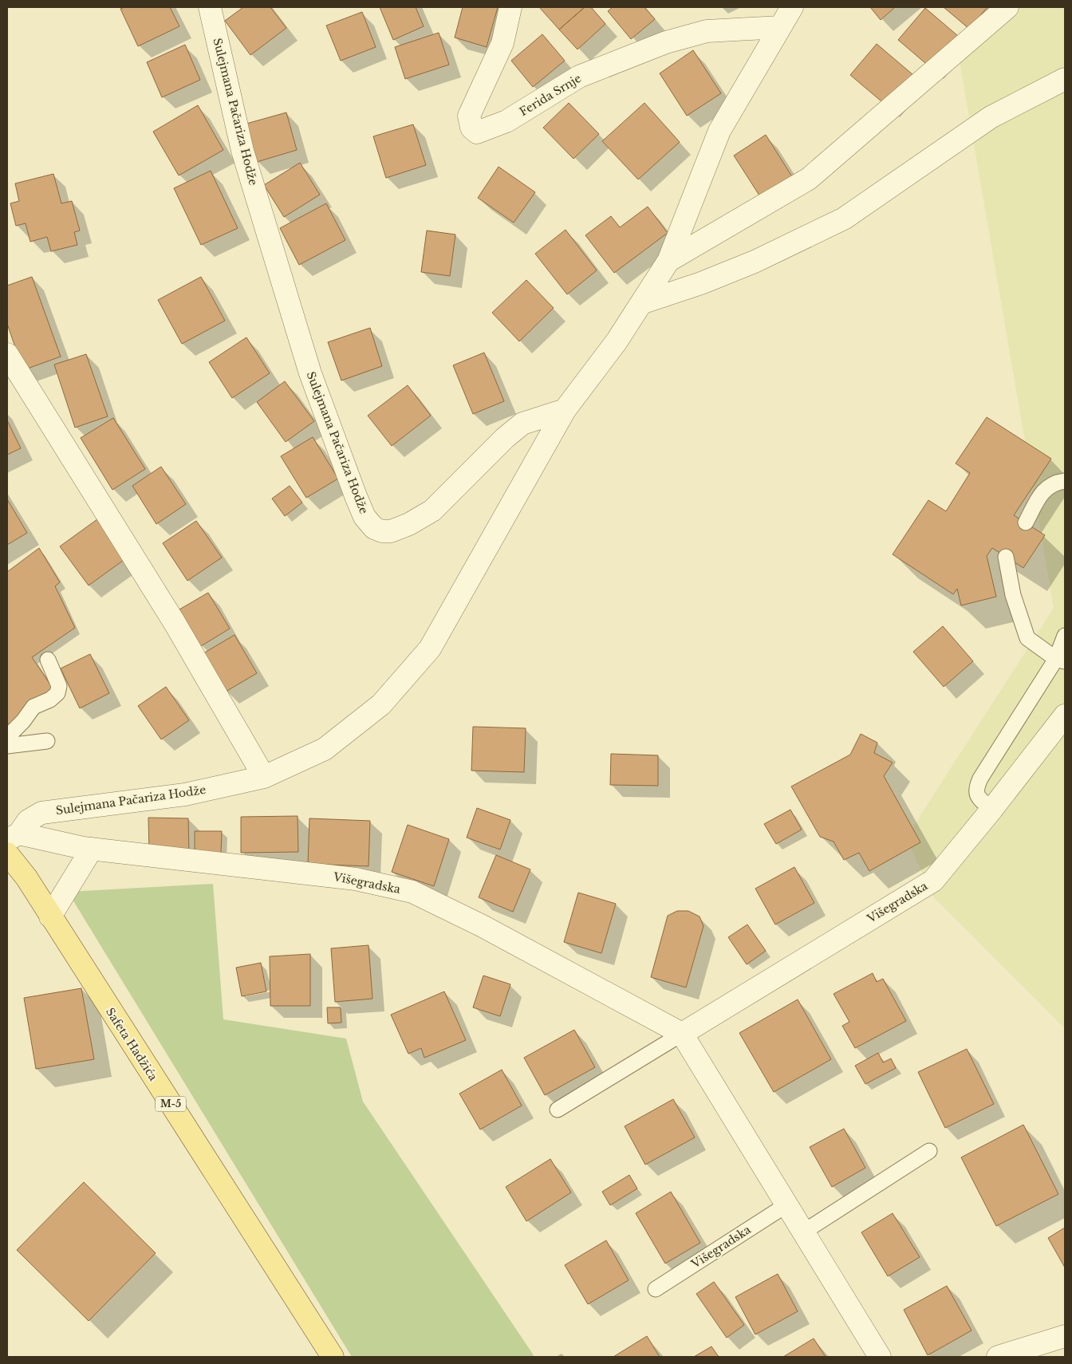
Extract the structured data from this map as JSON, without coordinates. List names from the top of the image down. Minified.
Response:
{"streets":{"main road":["Safeta Hadžića","M-5"],"street":["Ferida Srnje","Sulejmana Pačariza Hodže","Višegradska"]},"crossings":[["Sulejmana Pačariza Hodže","Višegradska"]]}
